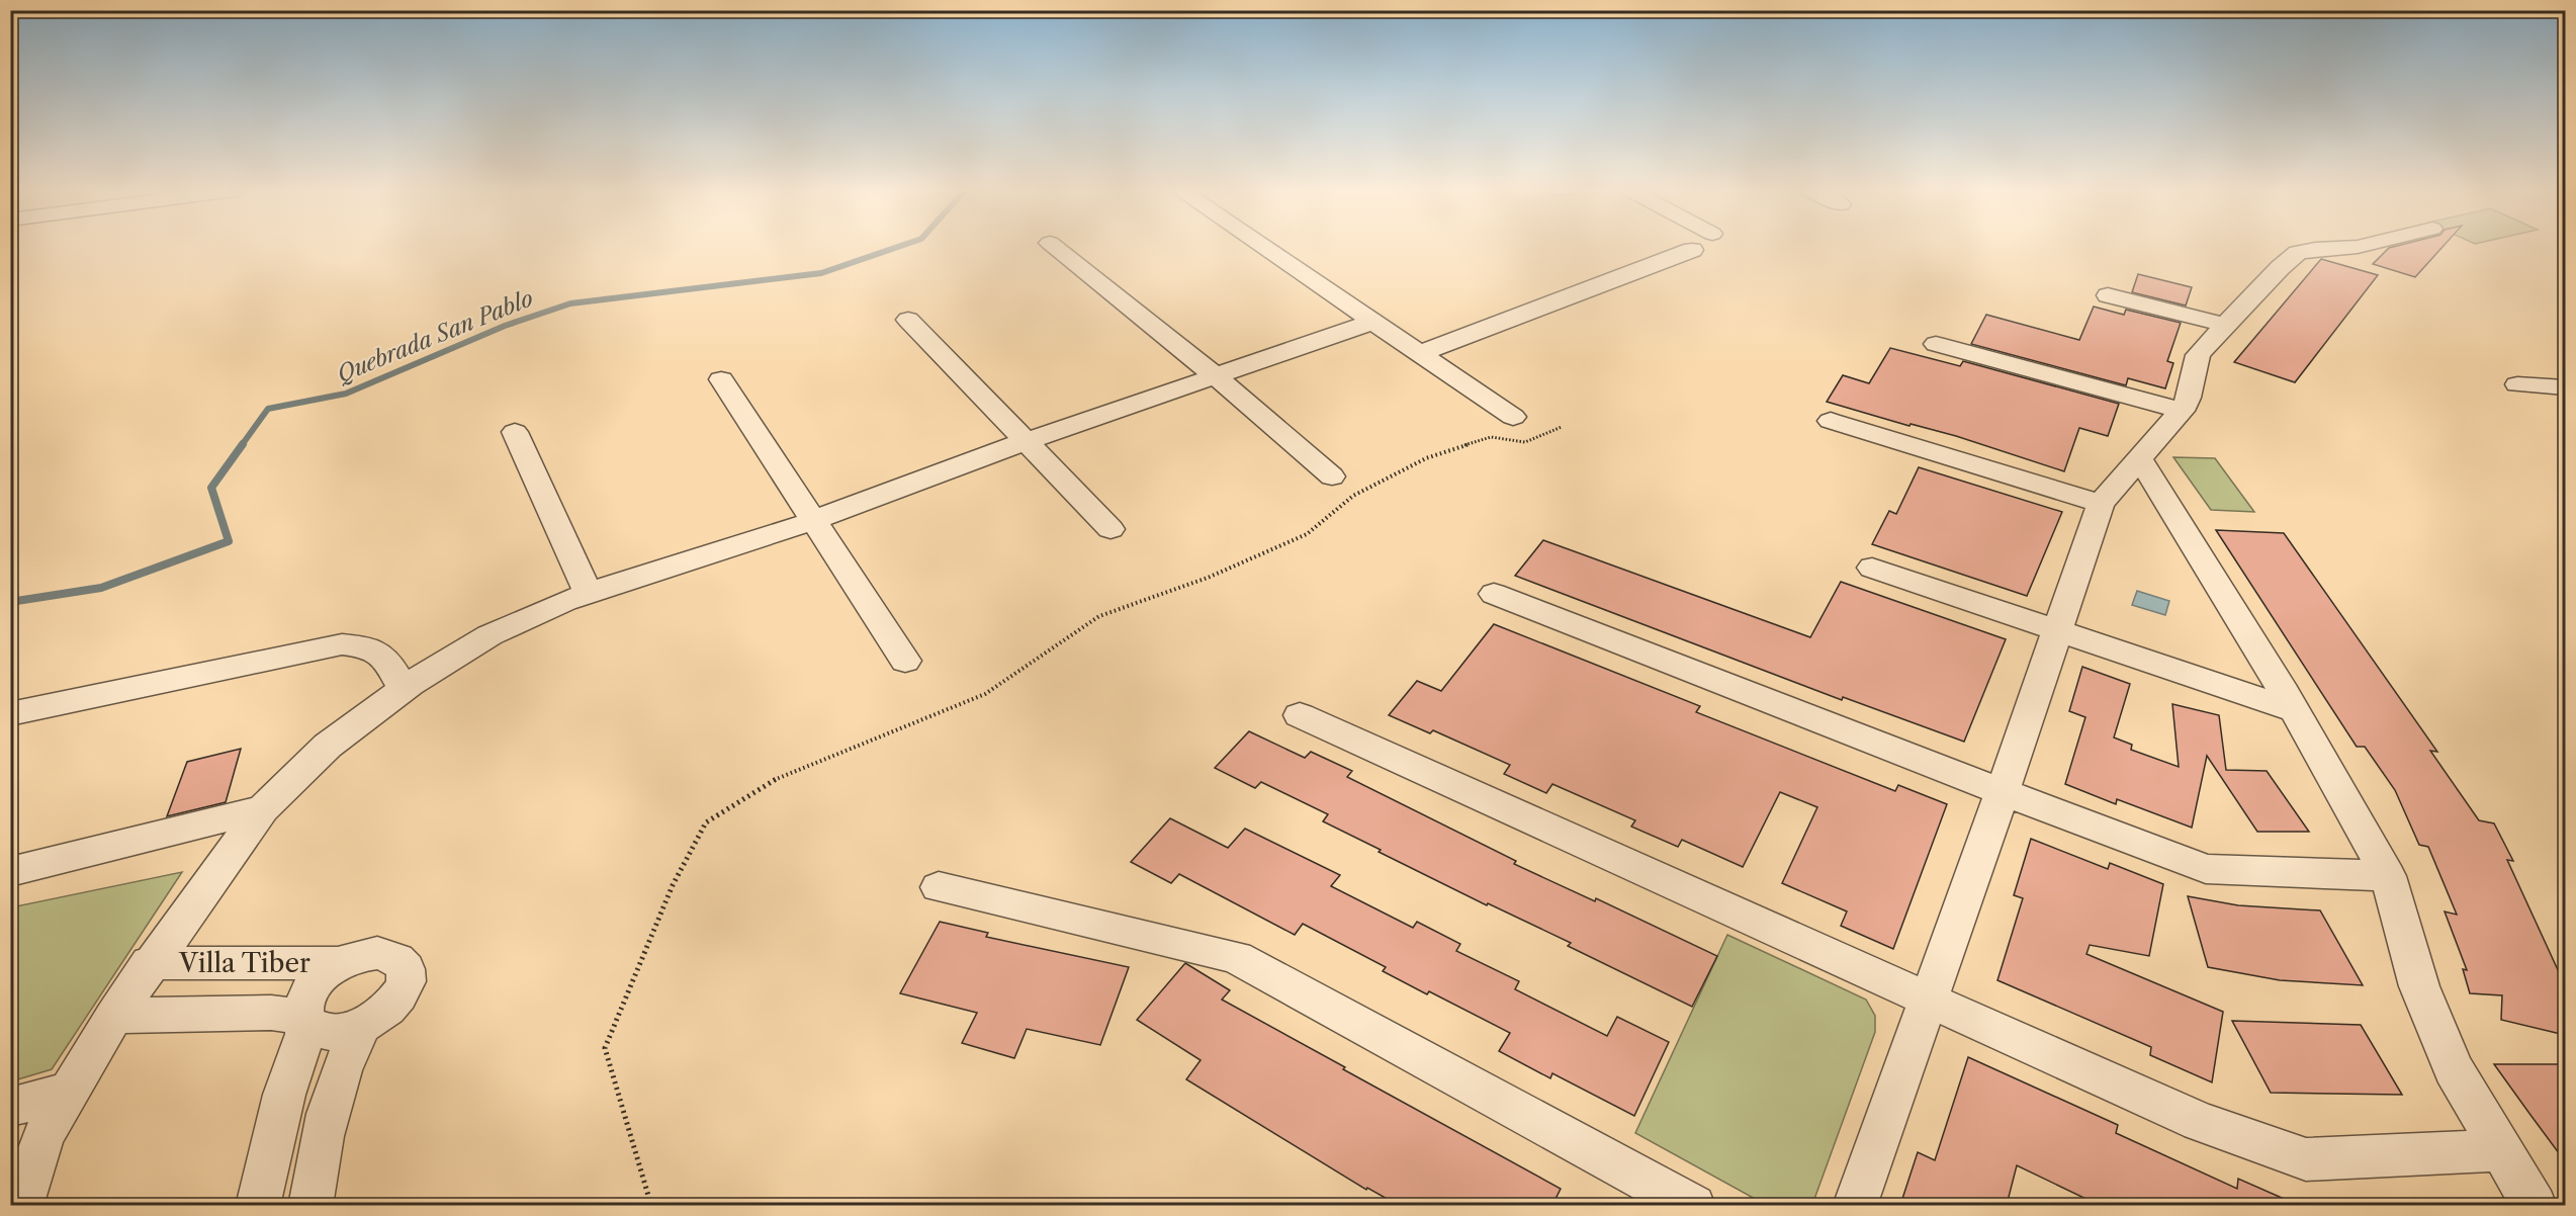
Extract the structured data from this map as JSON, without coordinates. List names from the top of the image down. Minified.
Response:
{"streets":{"street":["Villa Tiber"]},"water":["Quebrada San Pablo"]}
